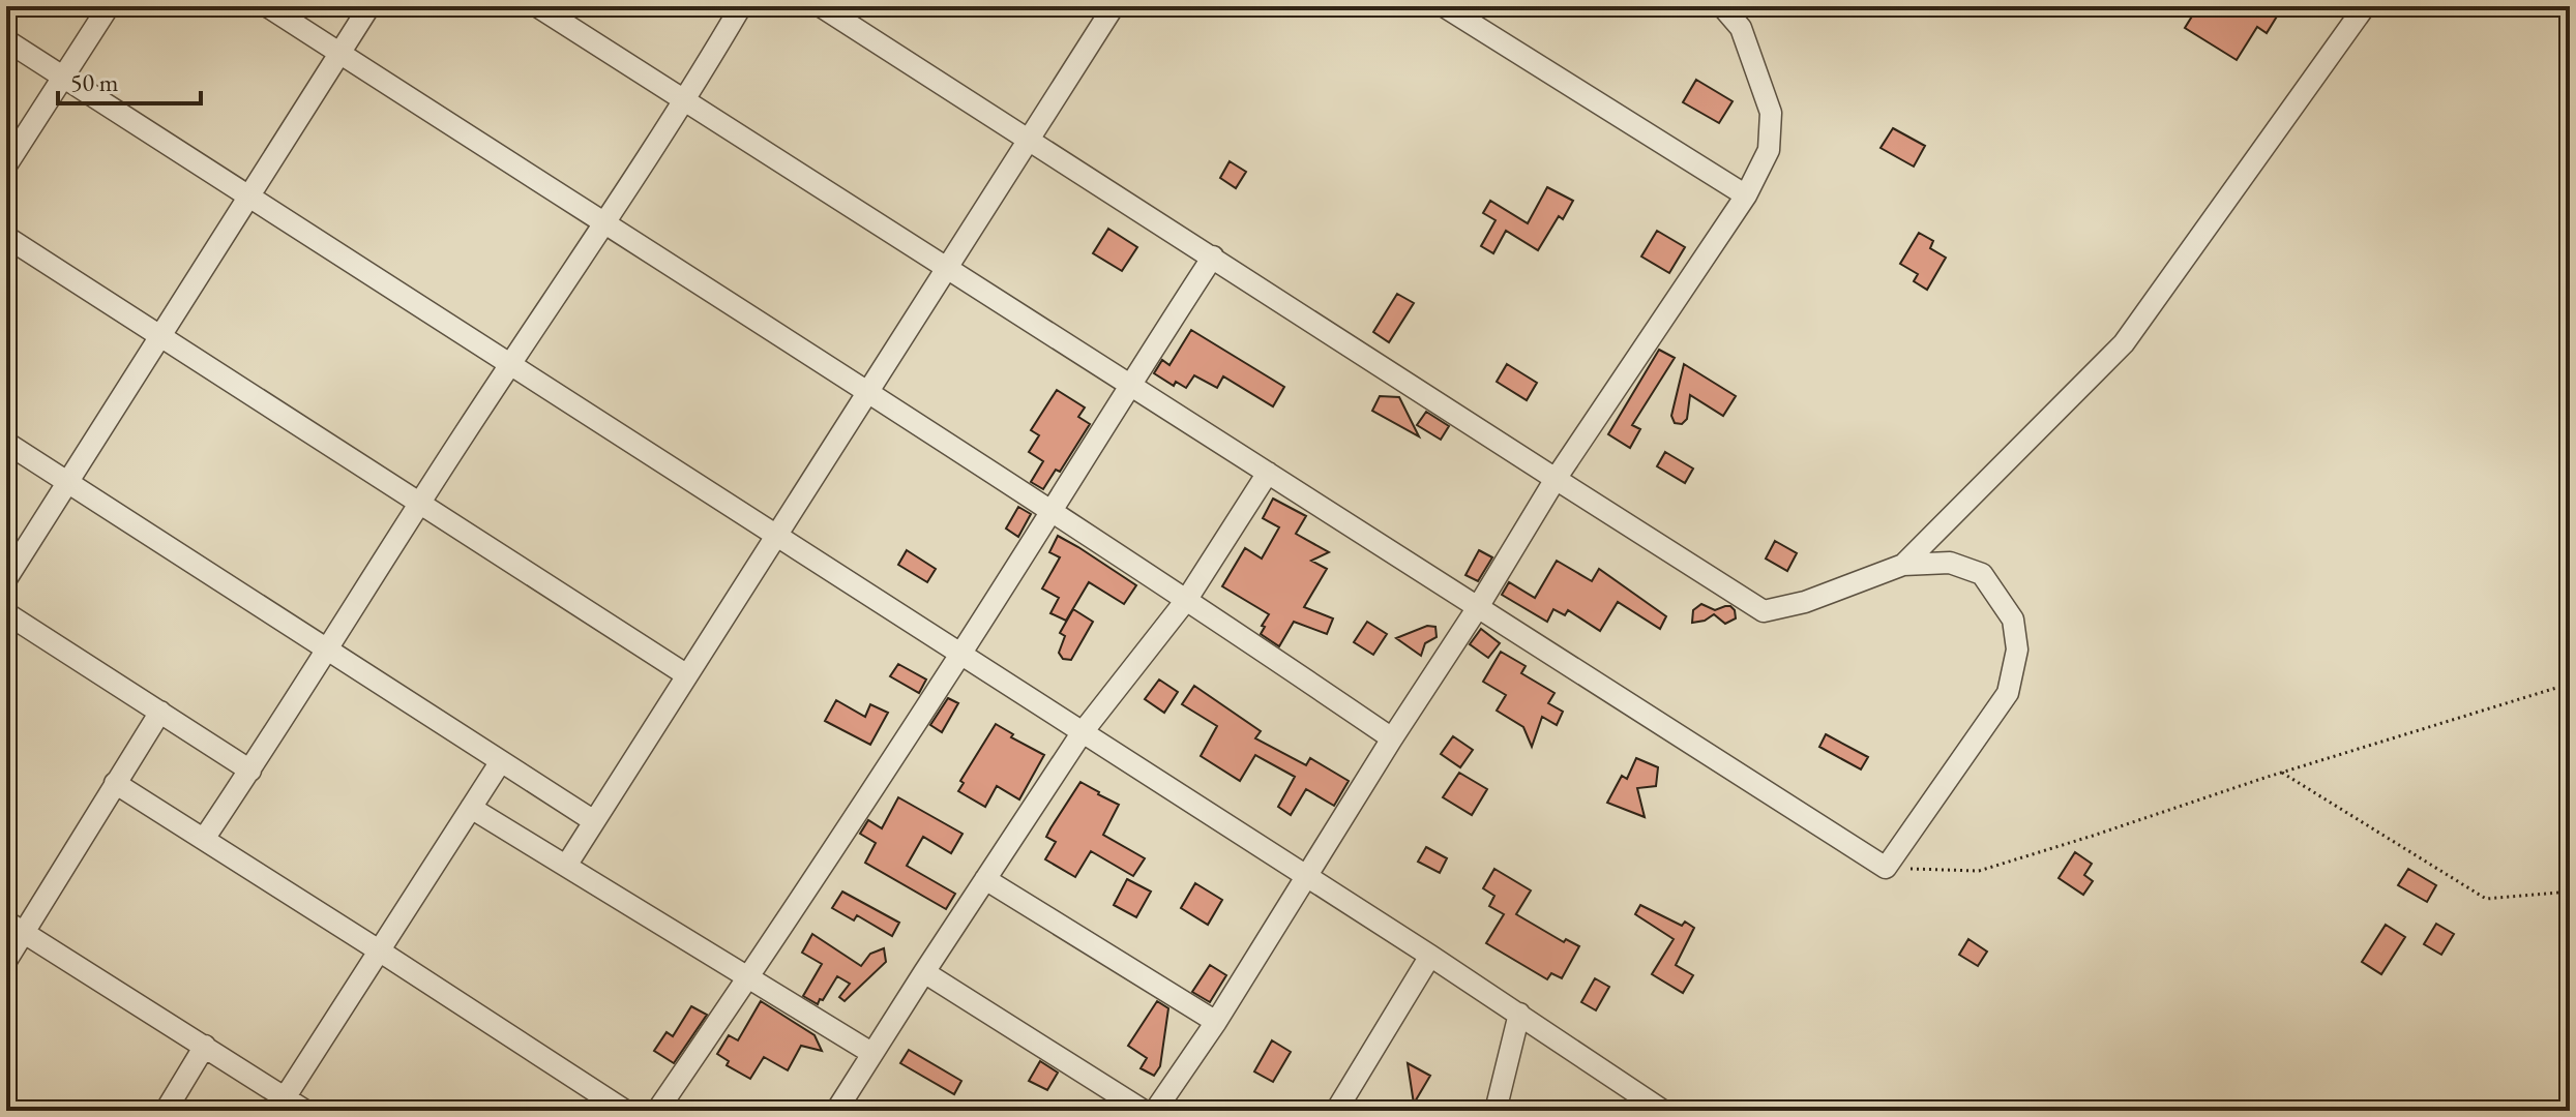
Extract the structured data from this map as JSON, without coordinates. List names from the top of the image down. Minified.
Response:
{"scale_bar":"50 m"}
